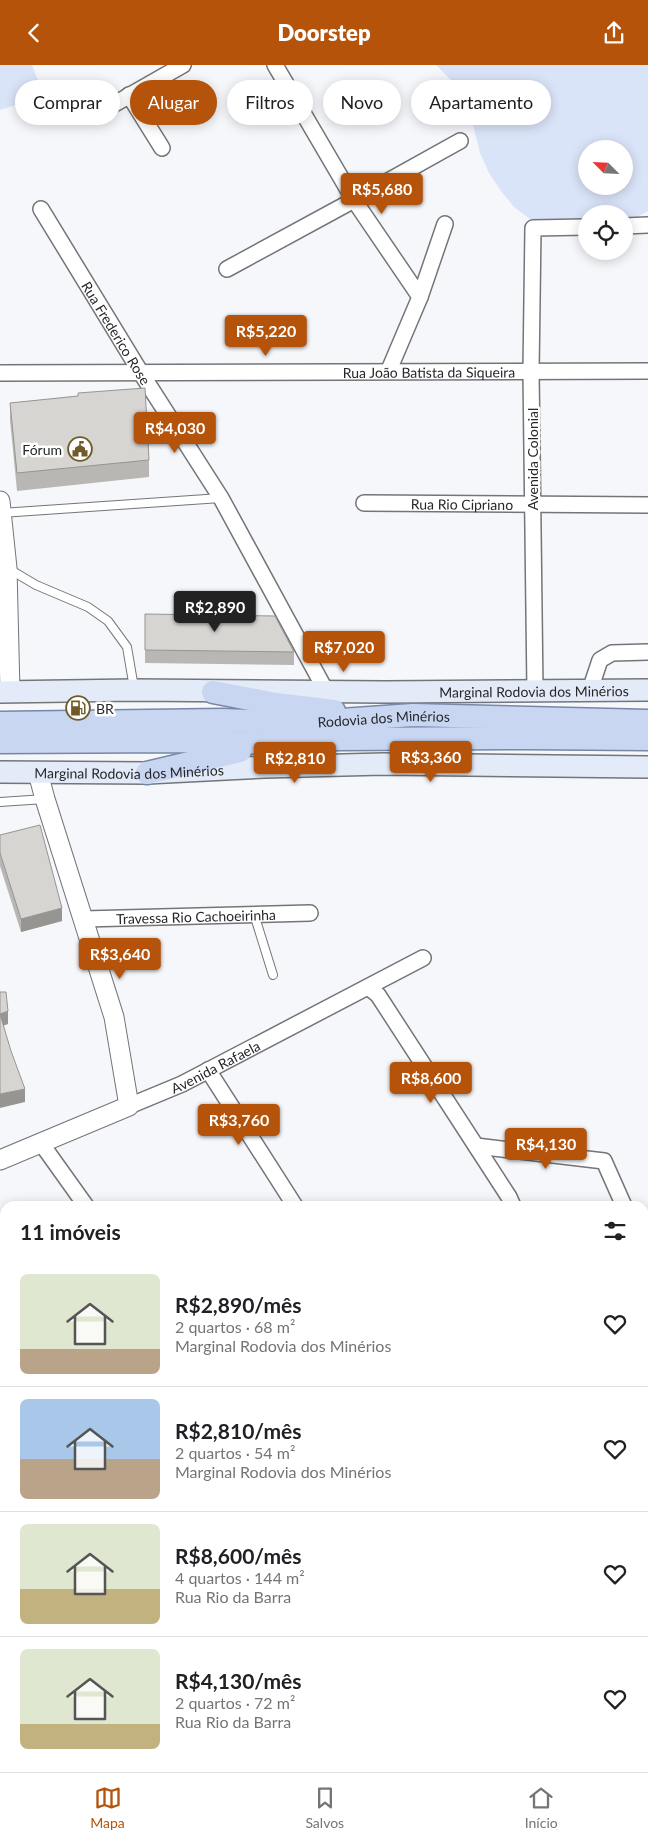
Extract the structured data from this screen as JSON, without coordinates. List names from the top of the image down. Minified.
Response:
{"streets":{"main road":["Marginal Rodovia dos Minérios","Rodovia dos Minérios"],"street":["Rua Frederico Rose","Rua João Batista da Siqueira","Avenida Colonial","Rua Rio Cipriano","Travessa Rio Cachoeirinha","Avenida Rafaela"]},"crossings":[["Rua Frederico Rose","Rua João Batista da Siqueira"],["Rua Frederico Rose","Marginal Rodovia dos Minérios"],["Rua João Batista da Siqueira","Avenida Colonial"],["Avenida Colonial","Rua Rio Cipriano"],["Avenida Colonial","Marginal Rodovia dos Minérios"]],"places":{"public building":["Fórum"],"fuel station":["BR"]},"north":"top left","page":{"header":"Doorstep","chip":["Comprar","Alugar","Filtros","Novo","Apartamento"],"price":["R$5,680","R$5,220","R$4,030","R$2,890","R$7,020","R$3,360","R$2,810","R$3,640","R$8,600","R$3,760","R$4,130"],"heading":"11 imóveis","list":[{"name":"R$2,890/mês","note":"2 quartos · 68 m² · Marginal Rodovia dos Minérios"},{"name":"R$2,810/mês","note":"2 quartos · 54 m² · Marginal Rodovia dos Minérios"},{"name":"R$8,600/mês","note":"4 quartos · 144 m² · Rua Rio da Barra"},{"name":"R$4,130/mês","note":"2 quartos · 72 m² · Rua Rio da Barra"}],"tabs":["Mapa","Salvos","Início"]}}
